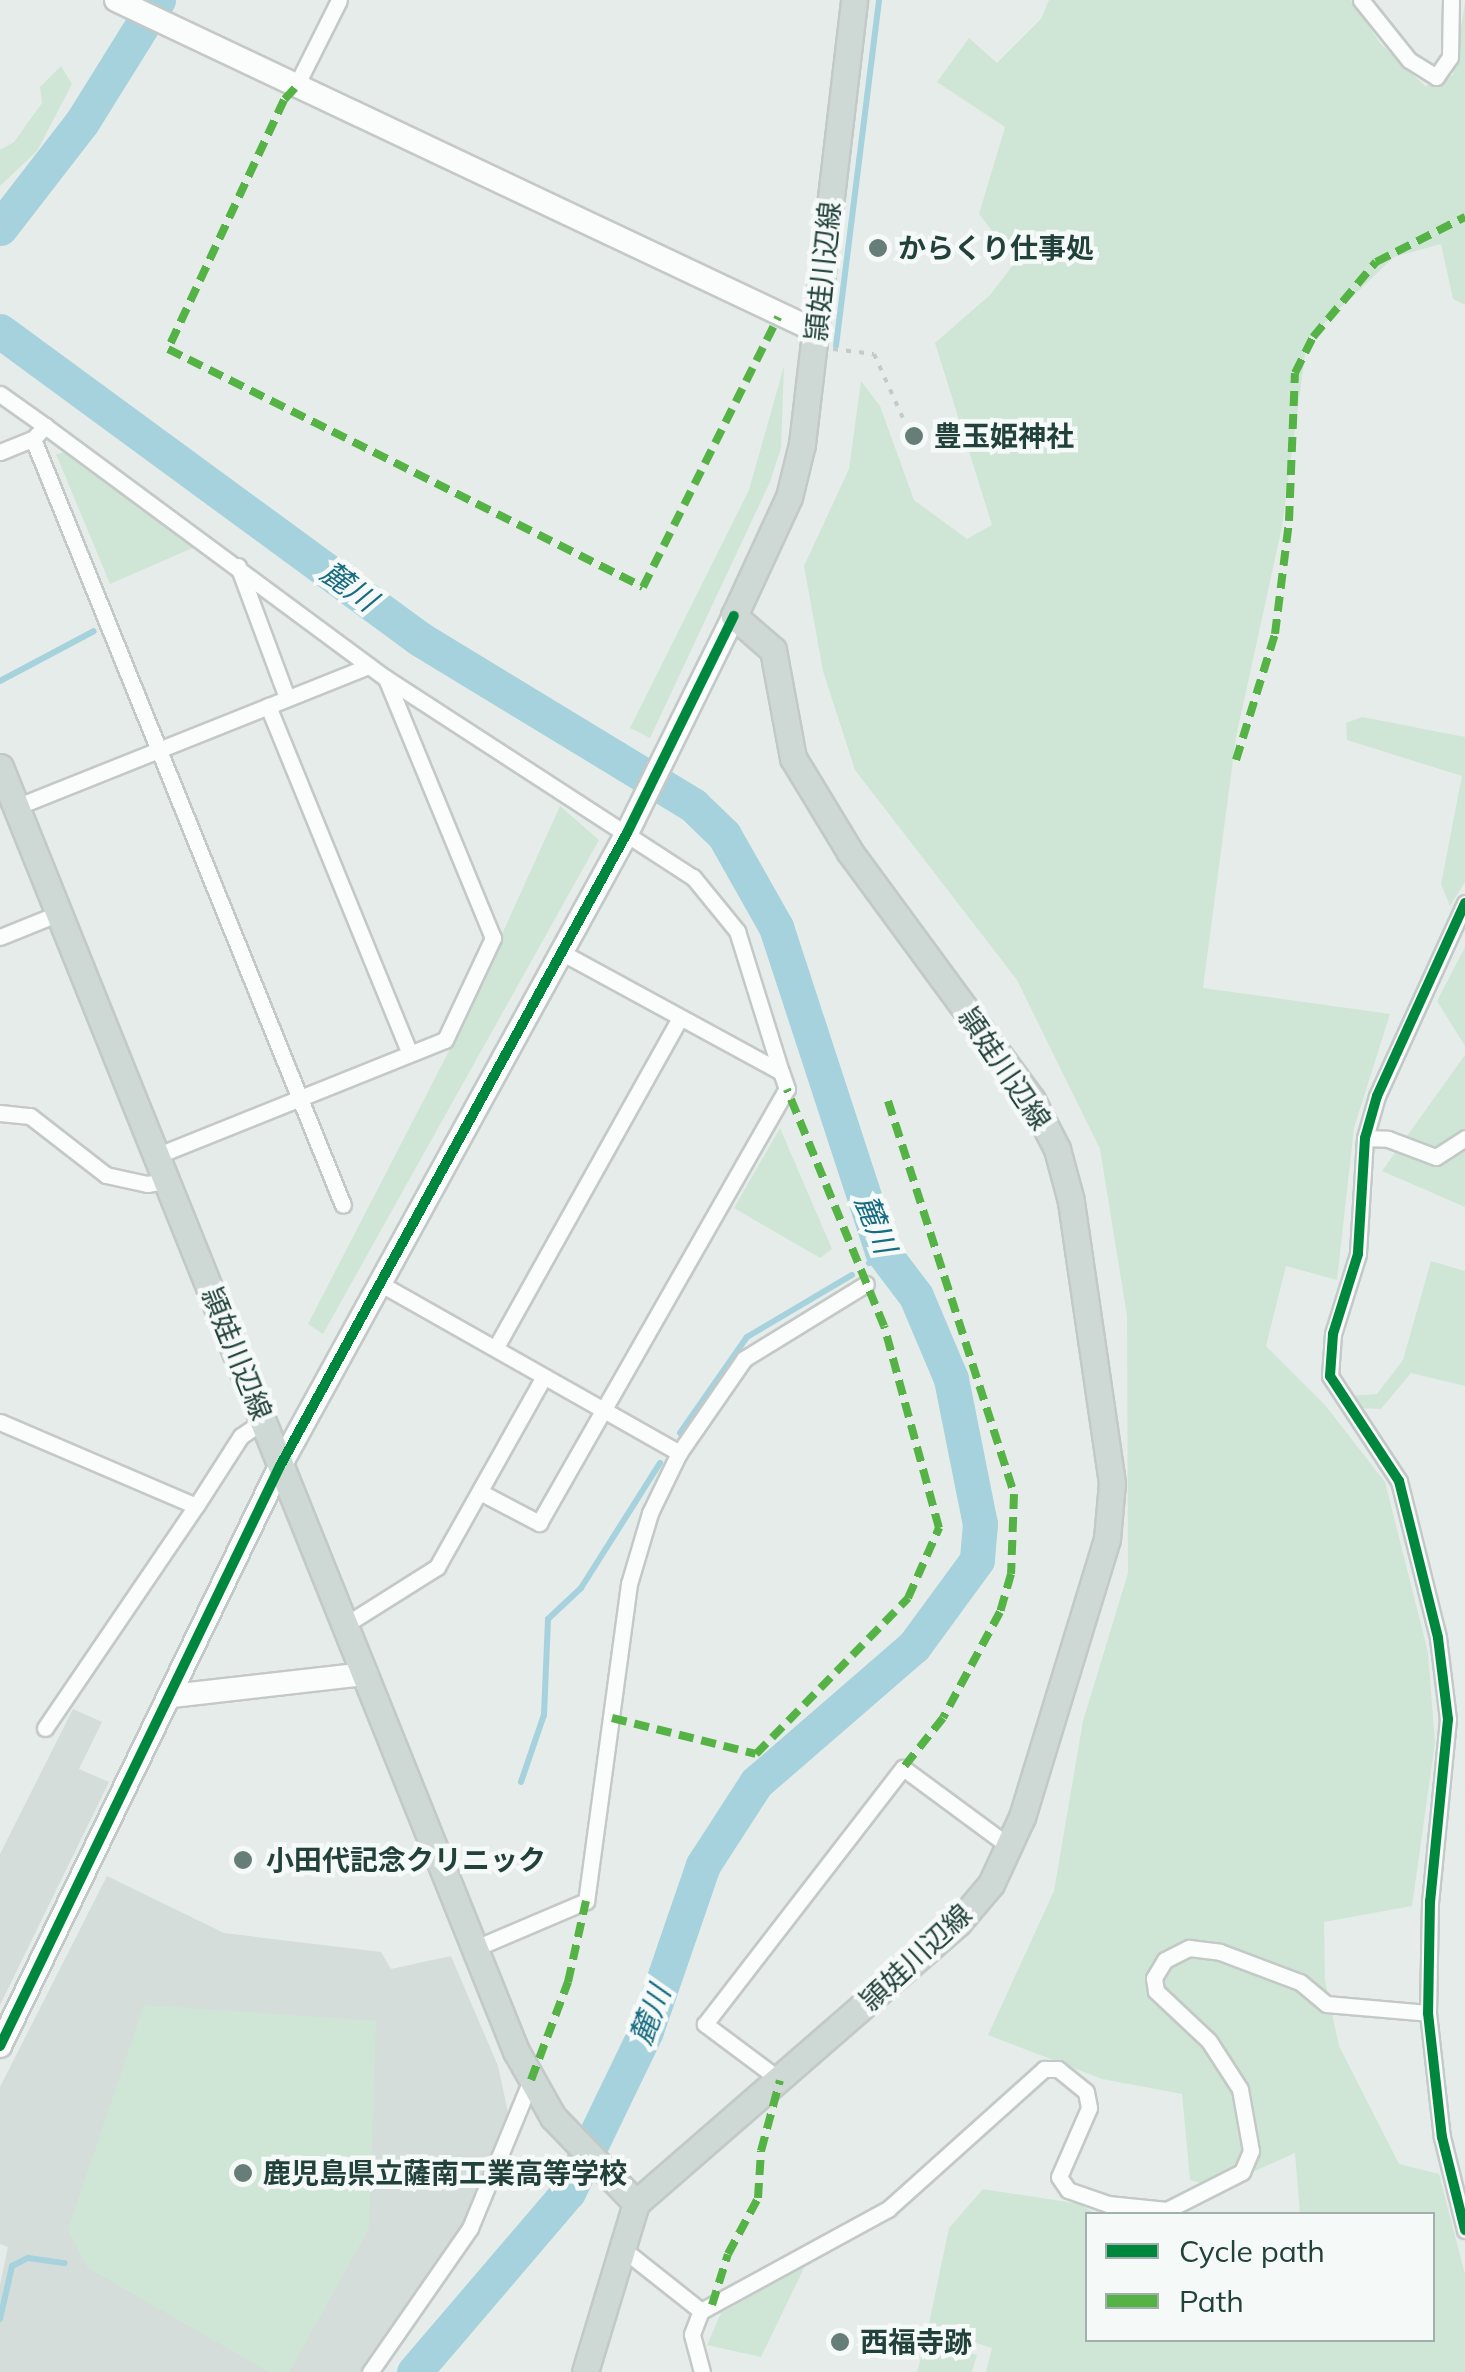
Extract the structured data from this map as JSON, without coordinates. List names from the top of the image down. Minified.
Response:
{"streets":{"main road":["頴娃川辺線"]},"water":["麓川"],"places":["からくり仕事処","豊玉姫神社","小田代記念クリニック","鹿児島県立薩南工業高等学校","西福寺跡"],"legend":["Cycle path","Path"]}
